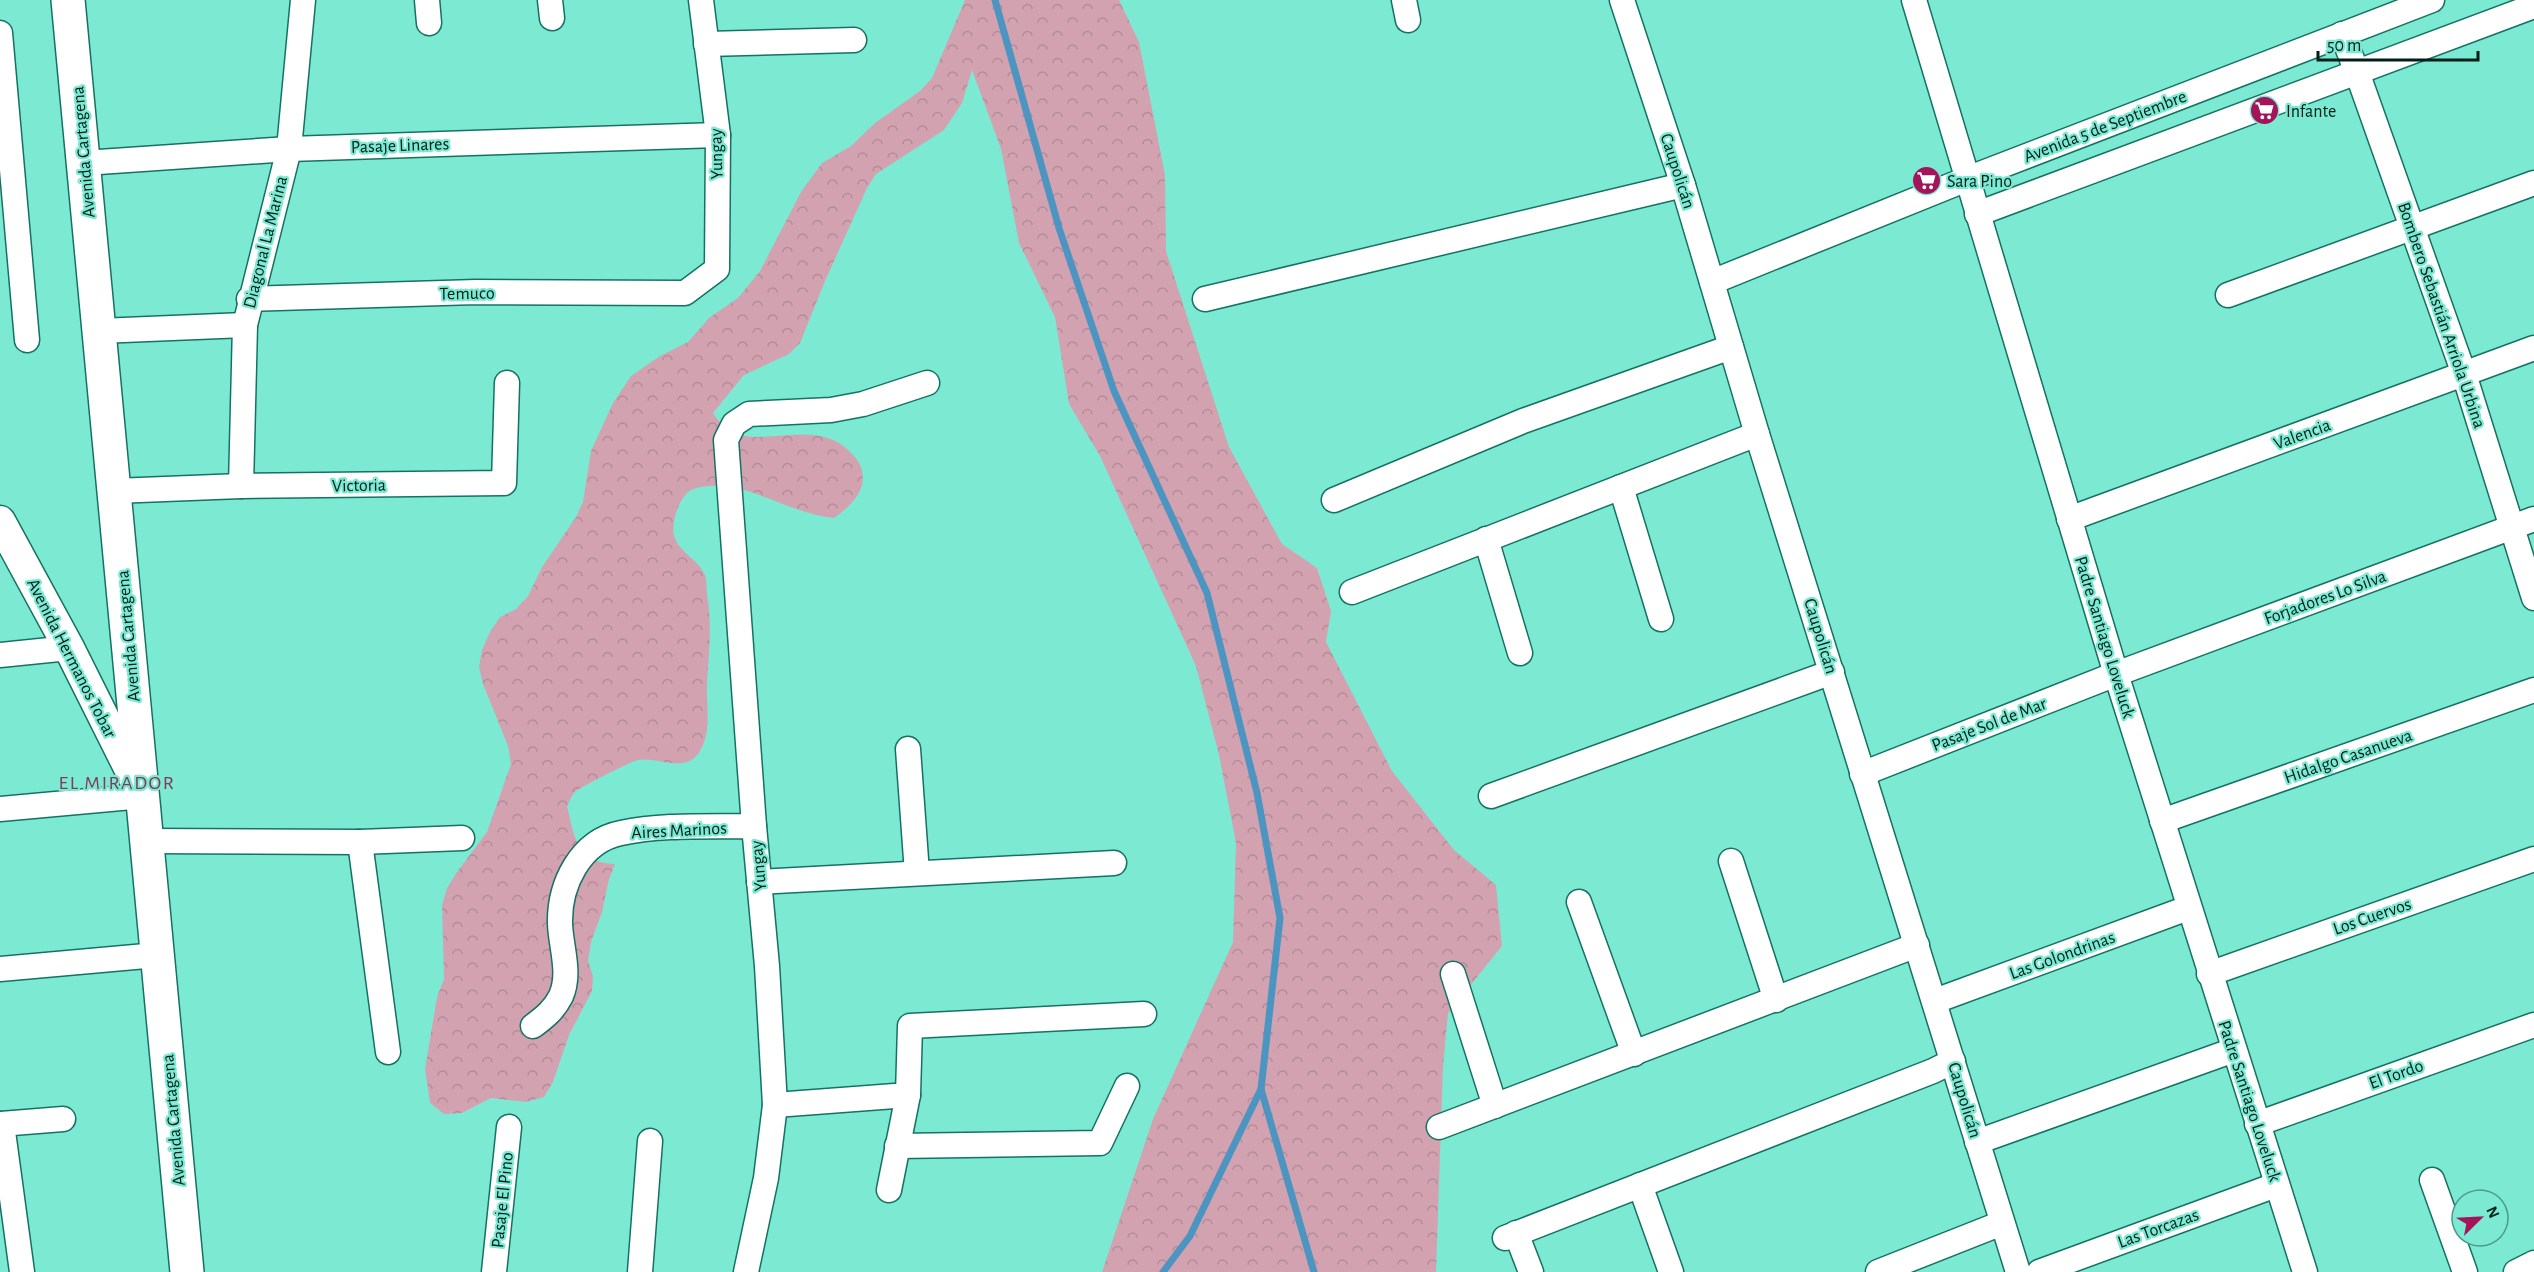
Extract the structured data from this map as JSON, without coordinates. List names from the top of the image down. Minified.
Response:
{"streets":{"main road":["Avenida Cartagena"],"street":["Avenida 5 de Septiembre","Pasaje Linares","Yungay","Caupolicán","Diagonal La Marina","Temuco","Bombero Sebastián Arriola Urbina","Valencia","Victoria","Forjadores Lo Silva","Padre Santiago Loveluck","Avenida Hermanos Tobar","Pasaje Sol de Mar","Hidalgo Casanueva","Aires Marinos","Los Cuervos","Las Golondrinas","El Tordo","Pasaje El Pino","Las Torcazas"]},"crossings":[["Avenida 5 de Septiembre","Caupolicán"],["Avenida 5 de Septiembre","Bombero Sebastián Arriola Urbina"],["Avenida 5 de Septiembre","Padre Santiago Loveluck"],["Pasaje Linares","Avenida Cartagena"],["Pasaje Linares","Yungay"],["Pasaje Linares","Diagonal La Marina"],["Avenida Cartagena","Victoria"],["Avenida Cartagena","Avenida Hermanos Tobar"],["Yungay","Temuco"],["Yungay","Aires Marinos"],["Caupolicán","Pasaje Sol de Mar"],["Caupolicán","Las Golondrinas"],["Diagonal La Marina","Temuco"],["Diagonal La Marina","Victoria"],["Bombero Sebastián Arriola Urbina","Valencia"],["Bombero Sebastián Arriola Urbina","Forjadores Lo Silva"],["Valencia","Padre Santiago Loveluck"],["Forjadores Lo Silva","Padre Santiago Loveluck"],["Forjadores Lo Silva","Pasaje Sol de Mar"],["Padre Santiago Loveluck","Pasaje Sol de Mar"],["Padre Santiago Loveluck","Hidalgo Casanueva"],["Padre Santiago Loveluck","Los Cuervos"],["Padre Santiago Loveluck","Las Golondrinas"],["Padre Santiago Loveluck","El Tordo"],["Padre Santiago Loveluck","Las Torcazas"]],"districts":["EL MIRADOR"],"places":{"supermarket":["Infante","Sara Pino"]},"scale_bar":"50 m","north":"top right"}
